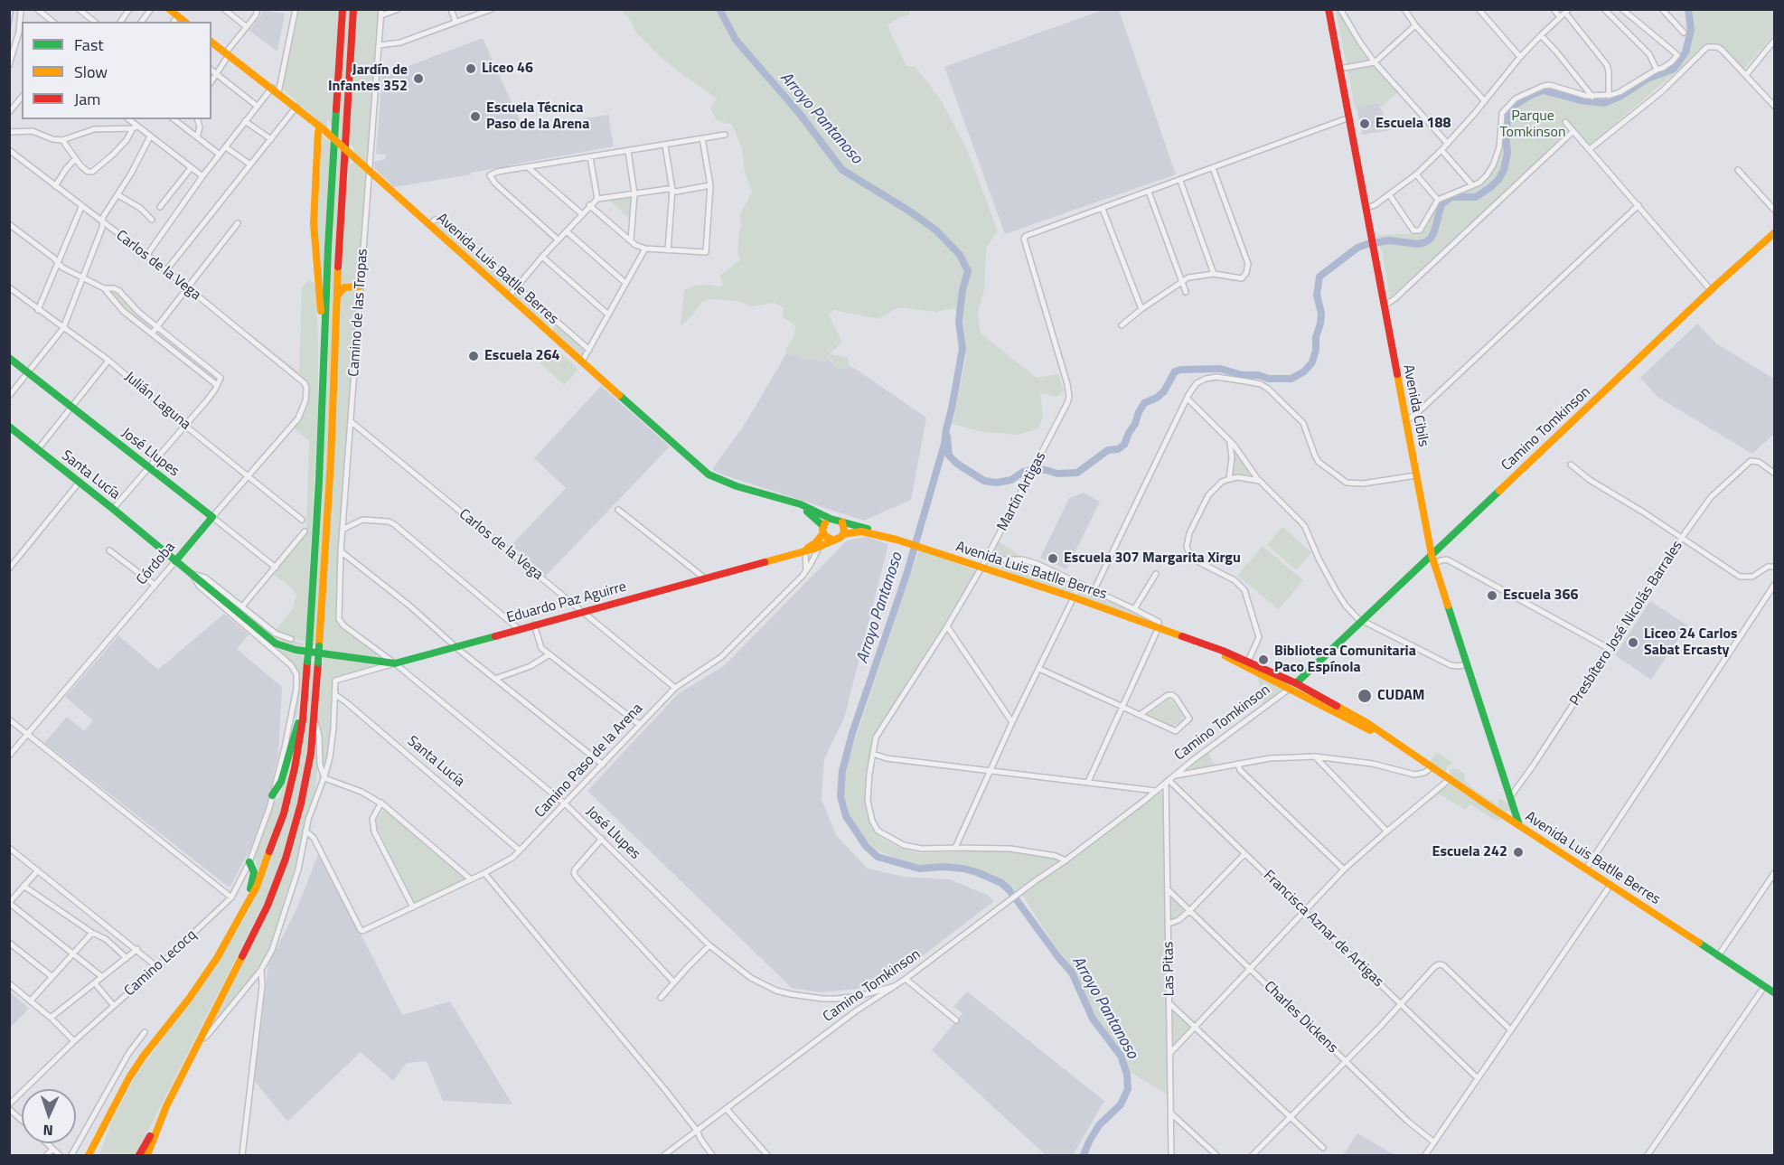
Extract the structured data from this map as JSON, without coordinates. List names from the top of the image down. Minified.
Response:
{"streets":{"main road":["Avenida Luis Batlle Berres","Avenida Cibils","Camino Tomkinson","José Llupes","Santa Lucía","Córdoba","Eduardo Paz Aguirre"],"street":["Carlos de la Vega","Camino de las Tropas","Julián Laguna","Martín Artigas","Presbítero José Nicolás Barrales","Camino Paso de la Arena","Francisca Aznar de Artigas","Camino Lecocq","Las Pitas","Charles Dickens"]},"crossings":[["Carlos de la Vega","Camino de las Tropas"],["Carlos de la Vega","Córdoba"],["Carlos de la Vega","Eduardo Paz Aguirre"],["Carlos de la Vega","Camino Paso de la Arena"],["Avenida Luis Batlle Berres","Camino de las Tropas"],["Avenida Luis Batlle Berres","Avenida Cibils"],["Avenida Luis Batlle Berres","Camino Tomkinson"],["Avenida Luis Batlle Berres","Martín Artigas"],["Camino de las Tropas","José Llupes"],["Julián Laguna","Córdoba"],["Avenida Cibils","Camino Tomkinson"],["Avenida Cibils","Presbítero José Nicolás Barrales"],["Camino Tomkinson","José Llupes"],["Camino Tomkinson","Martín Artigas"],["Camino Tomkinson","Francisca Aznar de Artigas"],["Camino Tomkinson","Las Pitas"],["José Llupes","Córdoba"],["José Llupes","Eduardo Paz Aguirre"],["José Llupes","Camino Paso de la Arena"],["Santa Lucía","Córdoba"],["Santa Lucía","Eduardo Paz Aguirre"],["Santa Lucía","Camino Paso de la Arena"],["Francisca Aznar de Artigas","Las Pitas"],["Las Pitas","Charles Dickens"]],"water":["Arroyo Pantanoso"],"parks":["Parque Tomkinson"],"places":["Liceo 46","Jardín de Infantes 352","Escuela Técnica Paso de la Arena","Escuela 188","Escuela 264","Escuela 307 Margarita Xirgu","Escuela 366","Liceo 24 Carlos Sabat Ercasty","Biblioteca Comunitaria Paco Espínola","CUDAM","Escuela 242"],"legend":["Fast","Slow","Jam"],"north":"bottom"}
